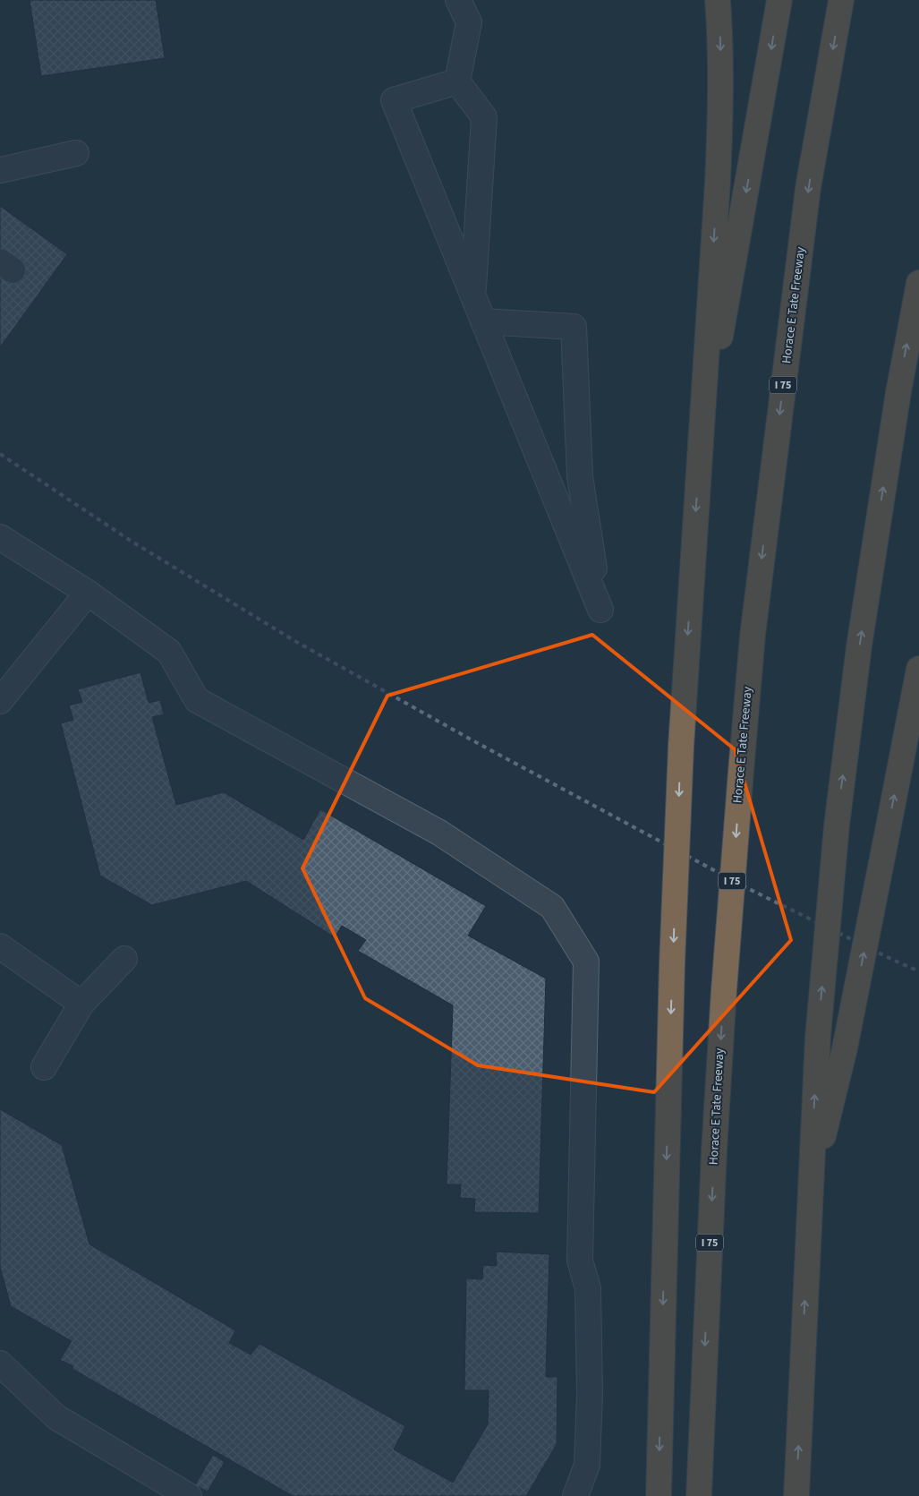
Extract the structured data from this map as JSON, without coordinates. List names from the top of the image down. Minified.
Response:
{"streets":{"highway":["Horace E Tate Freeway","I 75"]}}
